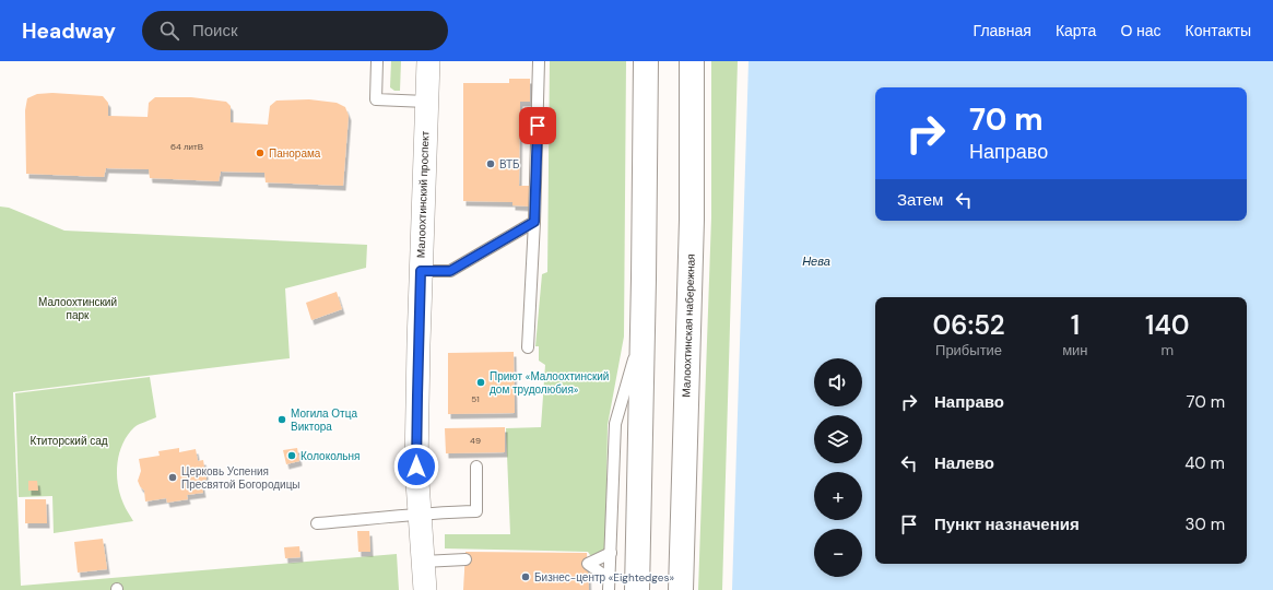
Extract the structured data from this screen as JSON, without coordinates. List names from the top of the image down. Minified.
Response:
{"streets":{"main road":["Малоохтинская набережная"],"street":["Малоохтинский проспект"]},"water":["Нева"],"parks":["Малоохтинский парк","Ктиторский сад"],"places":["Панорама","ВТБ","Приют «Малоохтинский дом трудолюбия»","Могила Отца Виктора","Колокольня","Церковь Успения Пресвятой Богородицы","Бизнес-центр «Eightedges»"],"house_numbers":["64 литВ","51","49"],"page":{"header":"Headway","search":"Поиск","nav":["Главная","Карта","О нас","Контакты"],"turn":["70 m","Направо"],"then":"Затем","eta":["06:52","Прибытие","1","мин","140","m"],"map_buttons":["+","−"],"list":[{"name":"Направо","value":"70 m"},{"name":"Налево","value":"40 m"},{"name":"Пункт назначения","value":"30 m"}]}}
